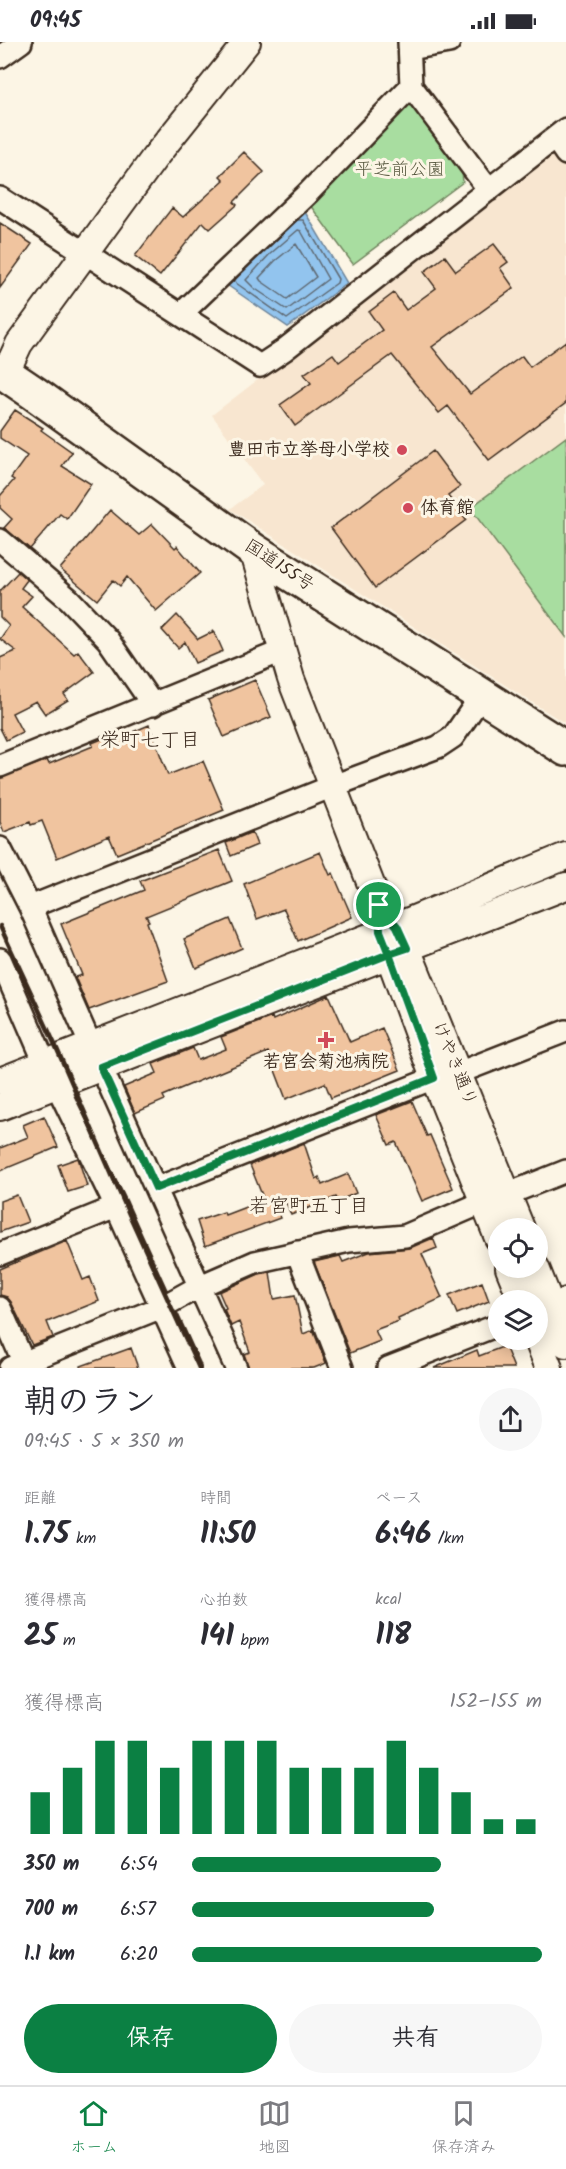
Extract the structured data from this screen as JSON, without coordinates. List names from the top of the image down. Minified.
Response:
{"streets":{"highway":["国道155号"],"street":["けやき通り"]},"districts":["栄町七丁目","若宮町五丁目"],"parks":["平芝前公園"],"places":{"other":["豊田市立挙母小学校","体育館"],"health":["若宮会菊池病院"]},"page":{"status":"09:45","heading":["朝のラン","09:45 · 5 × 350 m"],"stats":[["距離","1.75 km"],["時間","11:50"],["ペース","6:46 /km"],["獲得標高","25 m"],["心拍数","141 bpm"],["kcal","118"]],"chart":["獲得標高","152–155 m"],"list":[{"name":"350 m","note":"6:54"},{"name":"700 m","note":"6:57"},{"name":"1.1 km","note":"6:20"}],"buttons":["保存","共有"],"tabs":["ホーム","地図","保存済み"]}}
